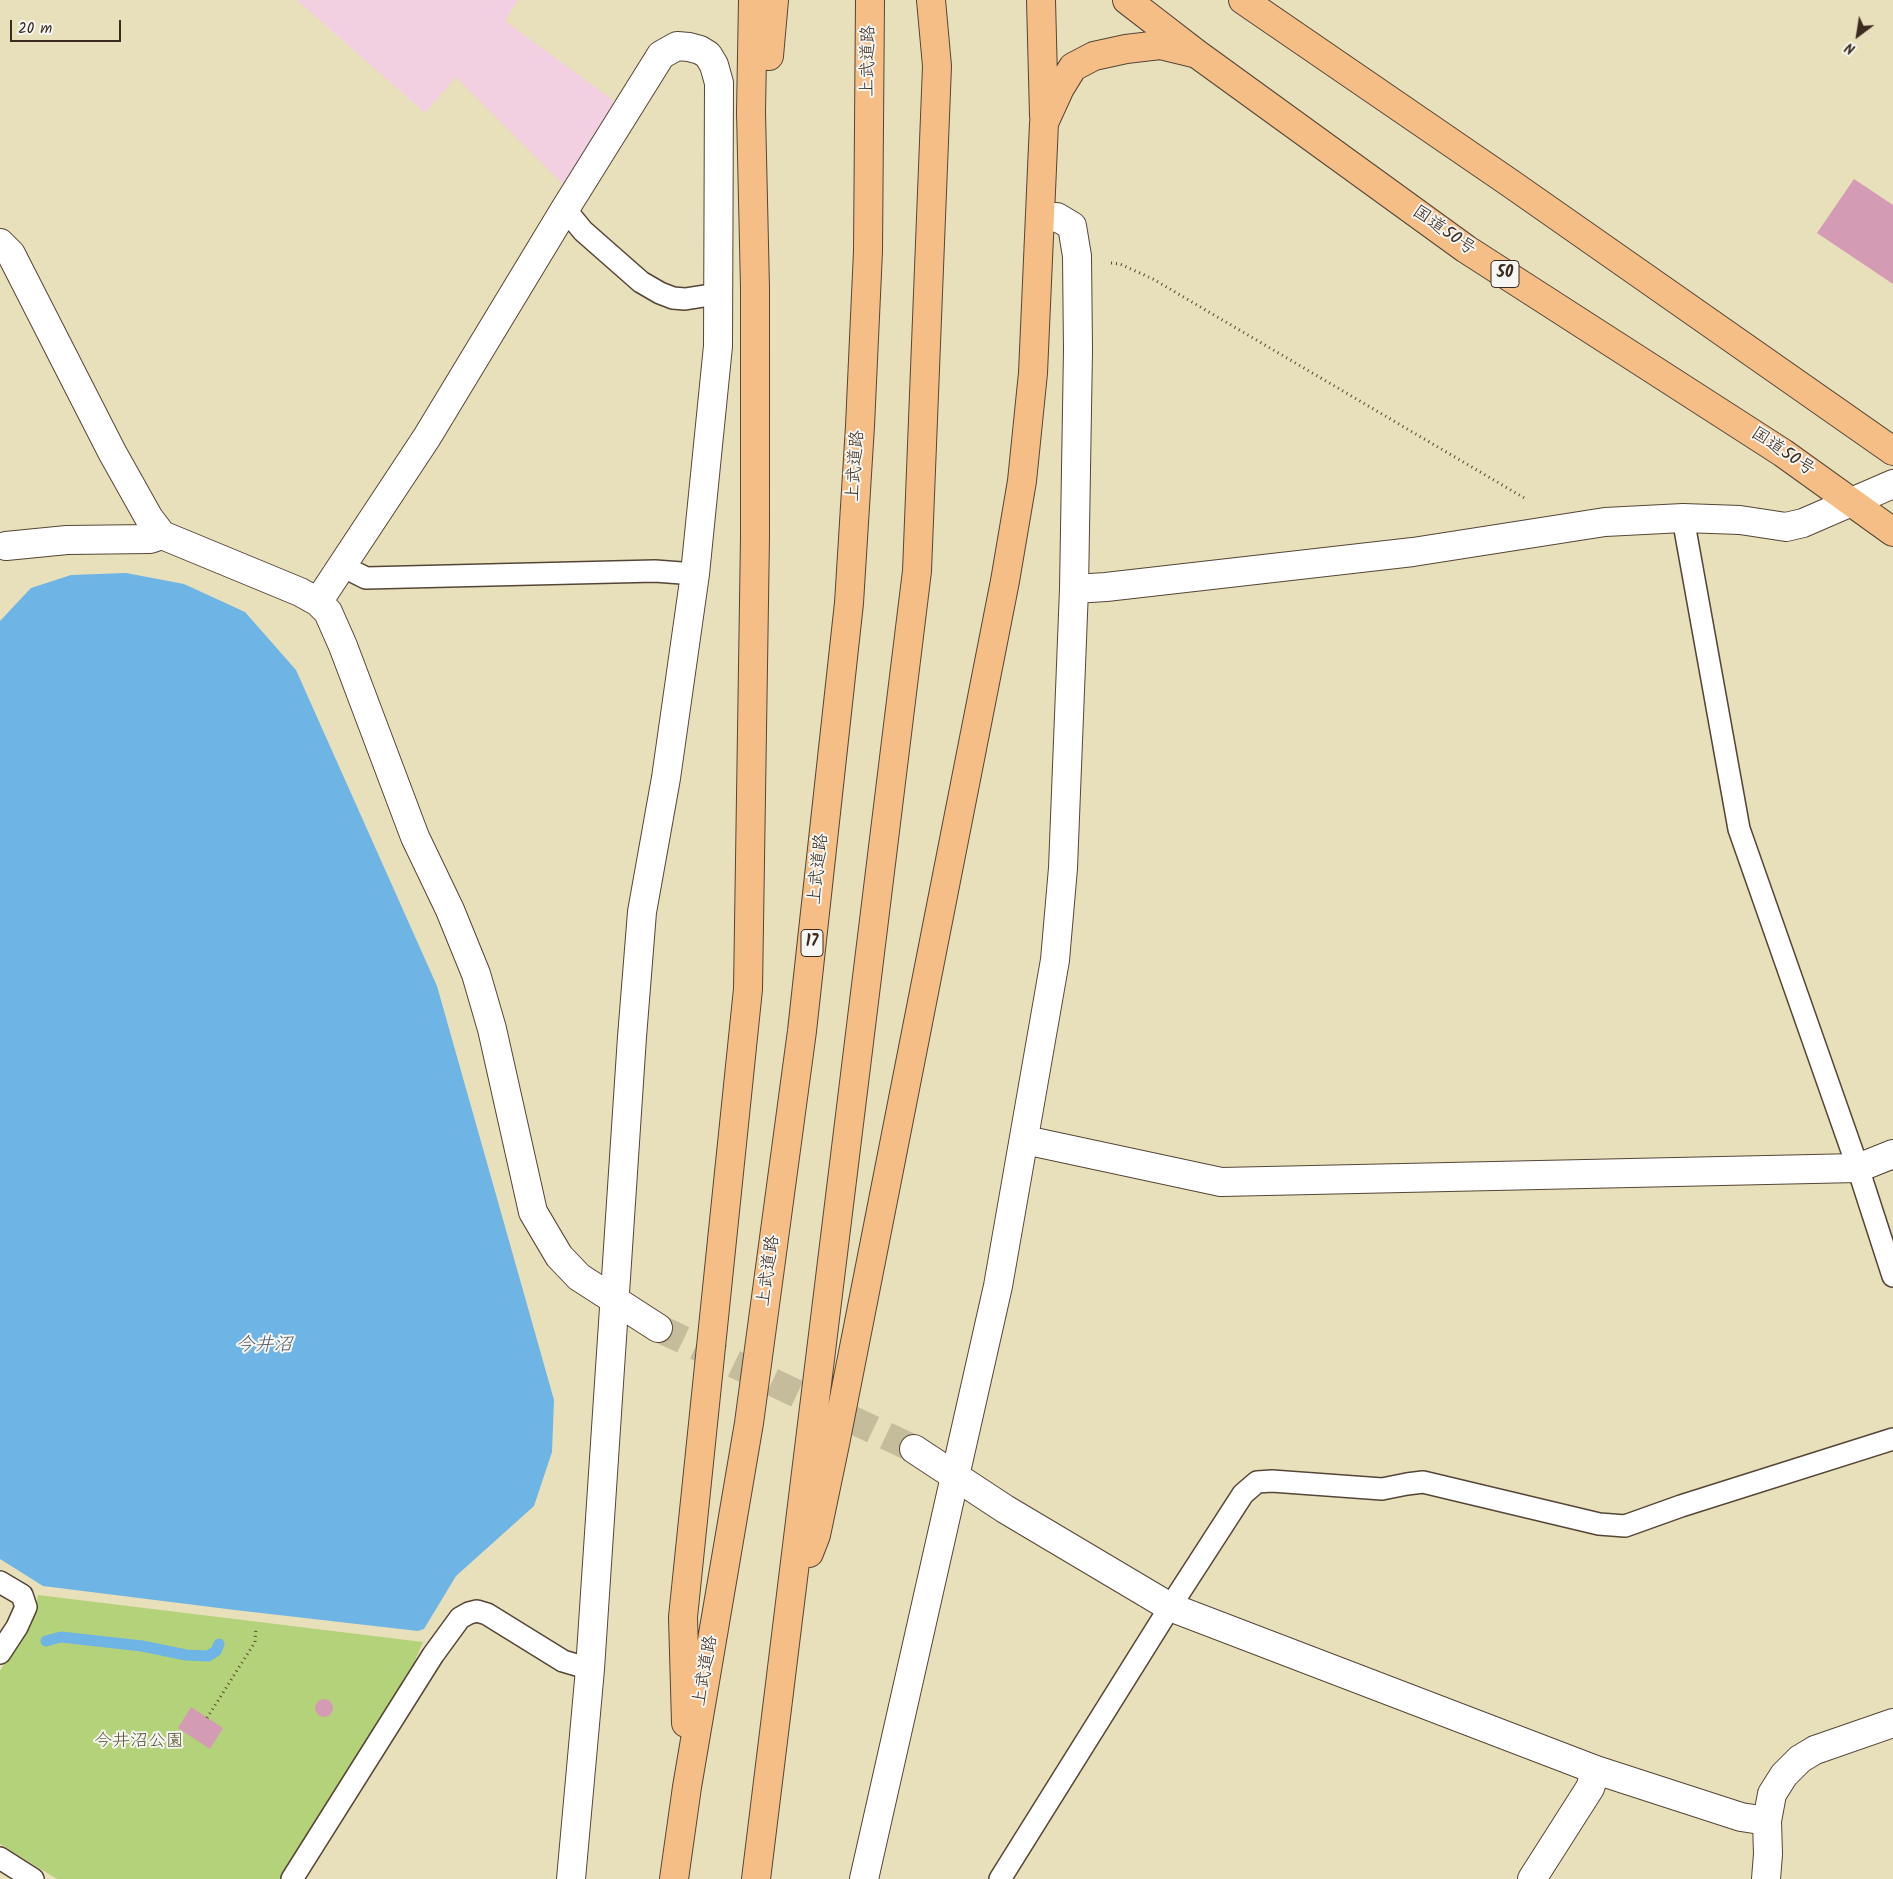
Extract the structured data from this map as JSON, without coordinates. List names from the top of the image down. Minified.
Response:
{"streets":{"highway":["上武道路","国道50号","50","17"]},"crossings":[["上武道路","17"]],"water":["今井沼"],"parks":["今井沼公園"],"scale_bar":"20 m","north":"bottom left"}
